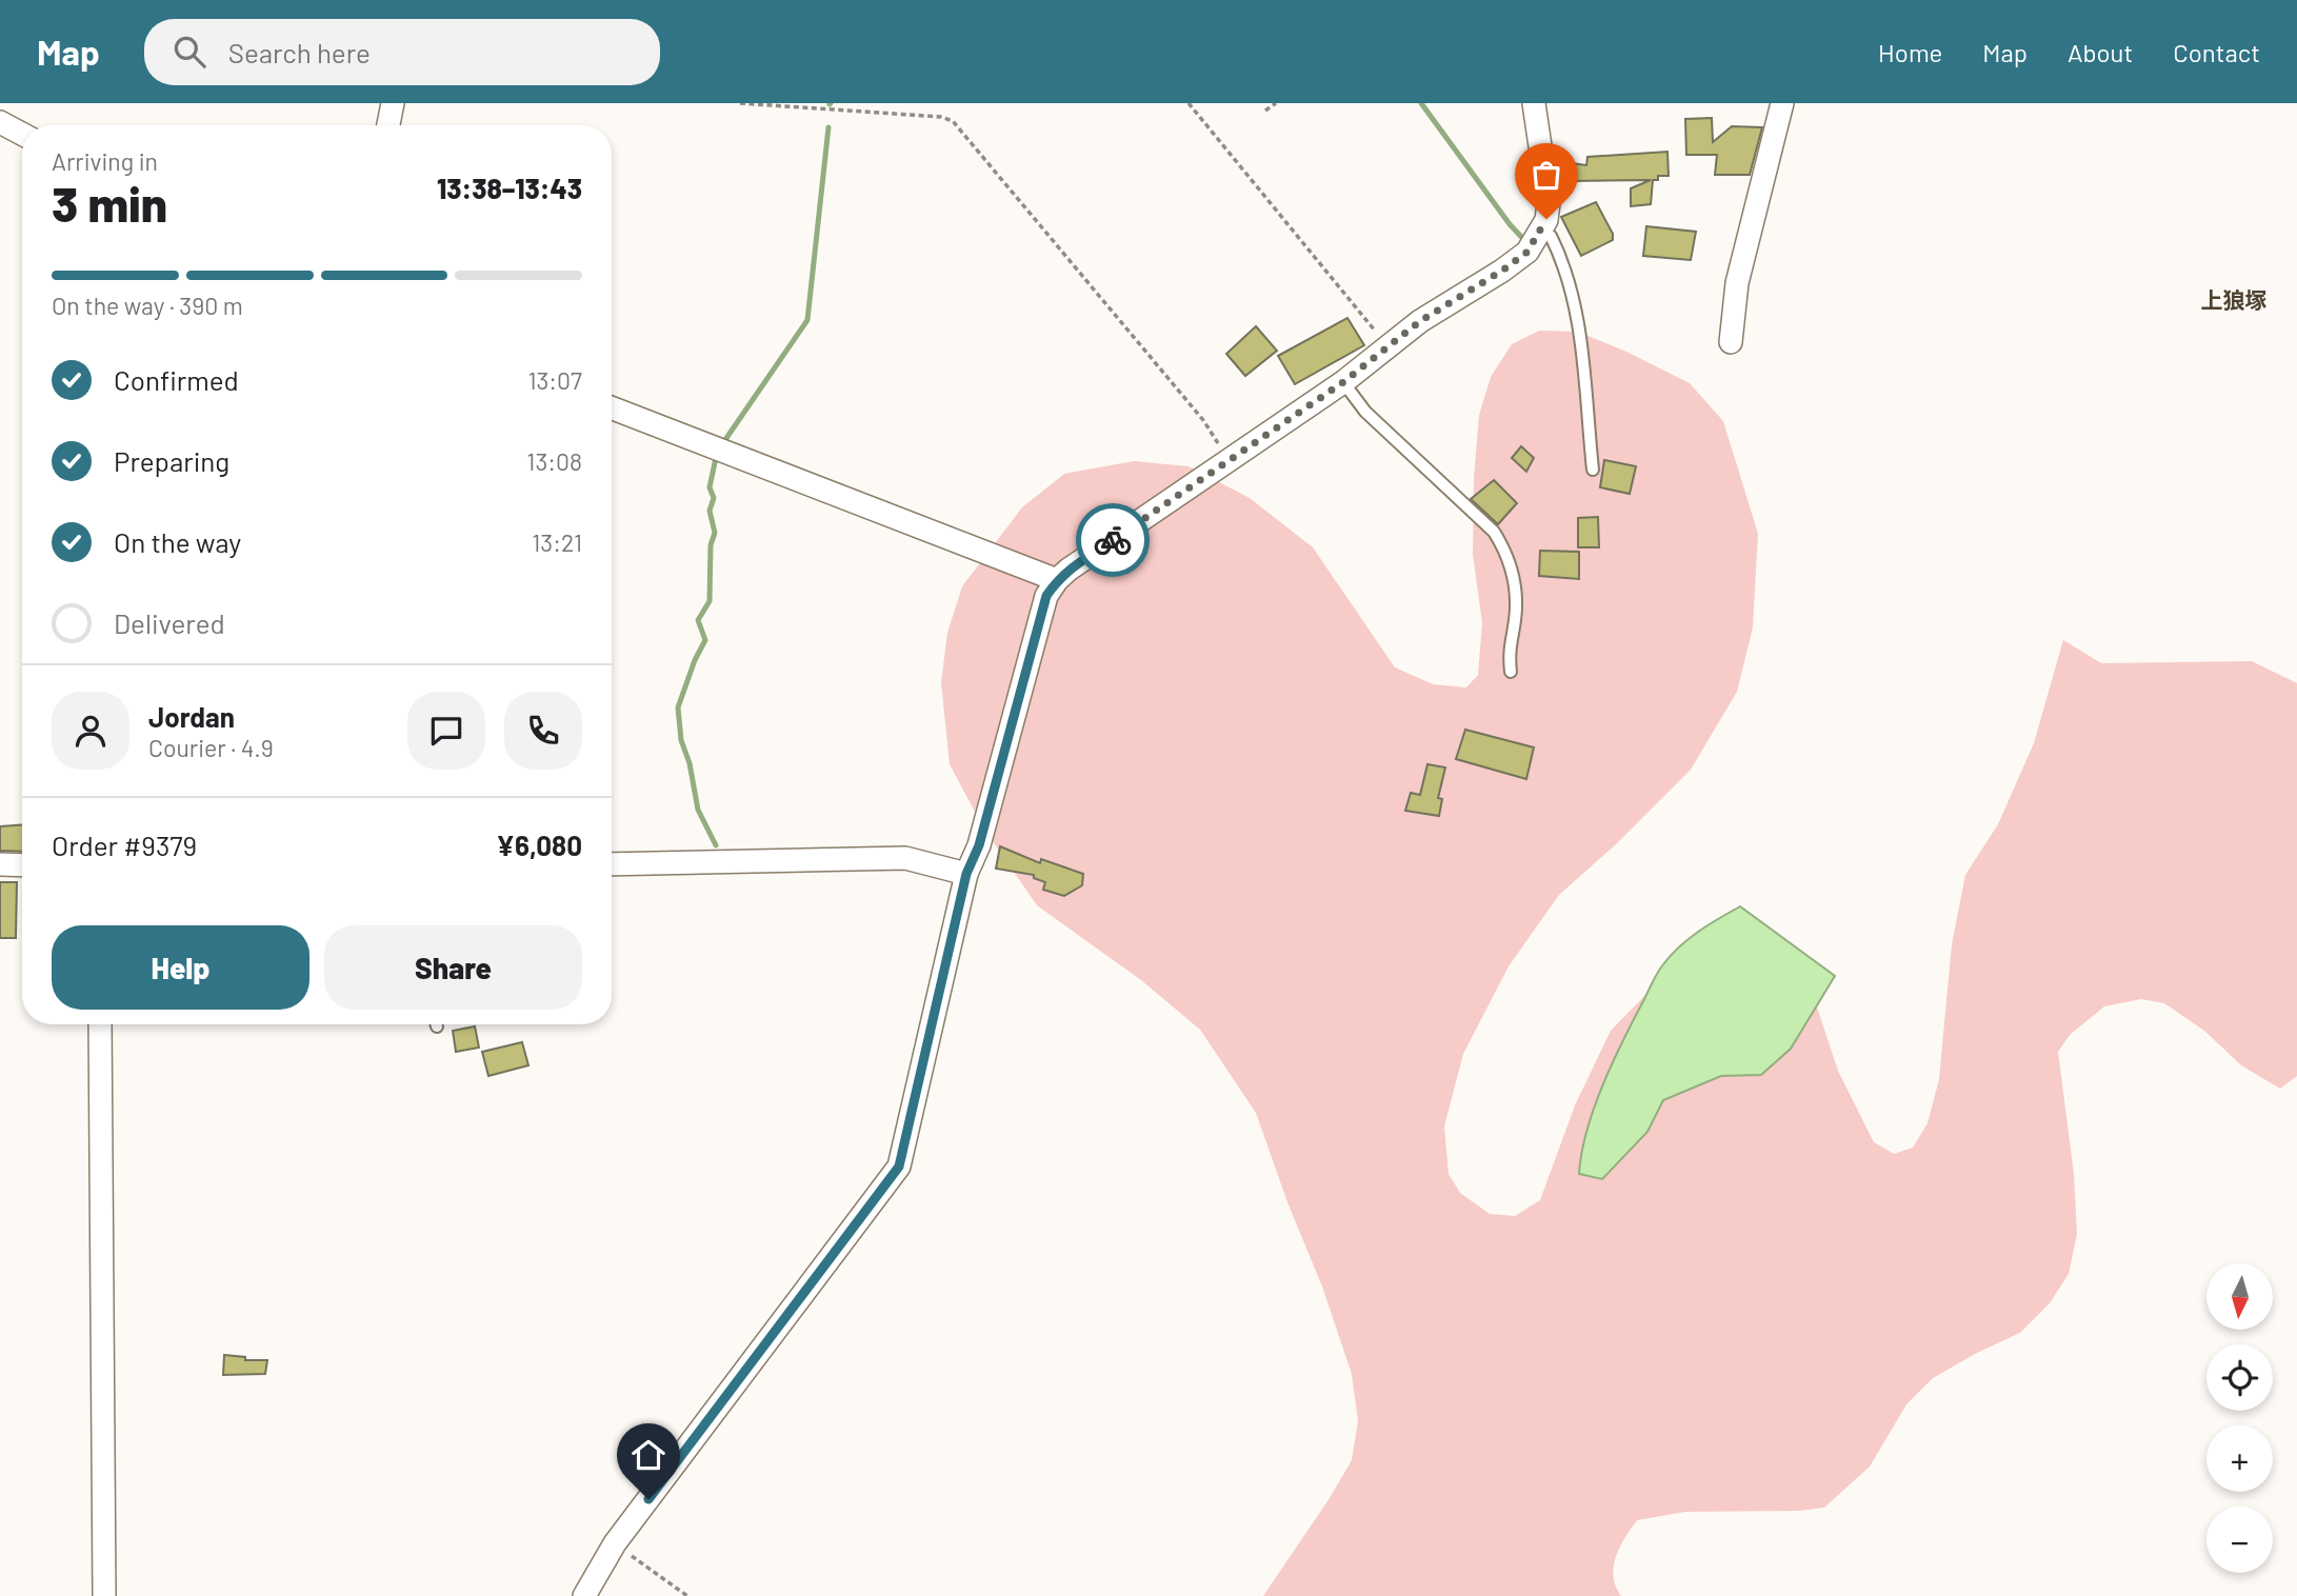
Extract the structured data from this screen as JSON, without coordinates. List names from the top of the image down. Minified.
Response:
{"districts":["上狼塚"],"north":"bottom","page":{"header":"Map","search":"Search here","nav":["Home","Map","About","Contact"],"heading":["3 min","Arriving in","13:38–13:43"],"panel":["Jordan","Courier · 4.9","Order #9379","¥6,080"],"bar":"On the way · 390 m","list":[["Confirmed","13:07"],["Preparing","13:08"],["On the way","13:21"],"Delivered"],"buttons":["Help","Share"],"map_buttons":["+","−"]}}
